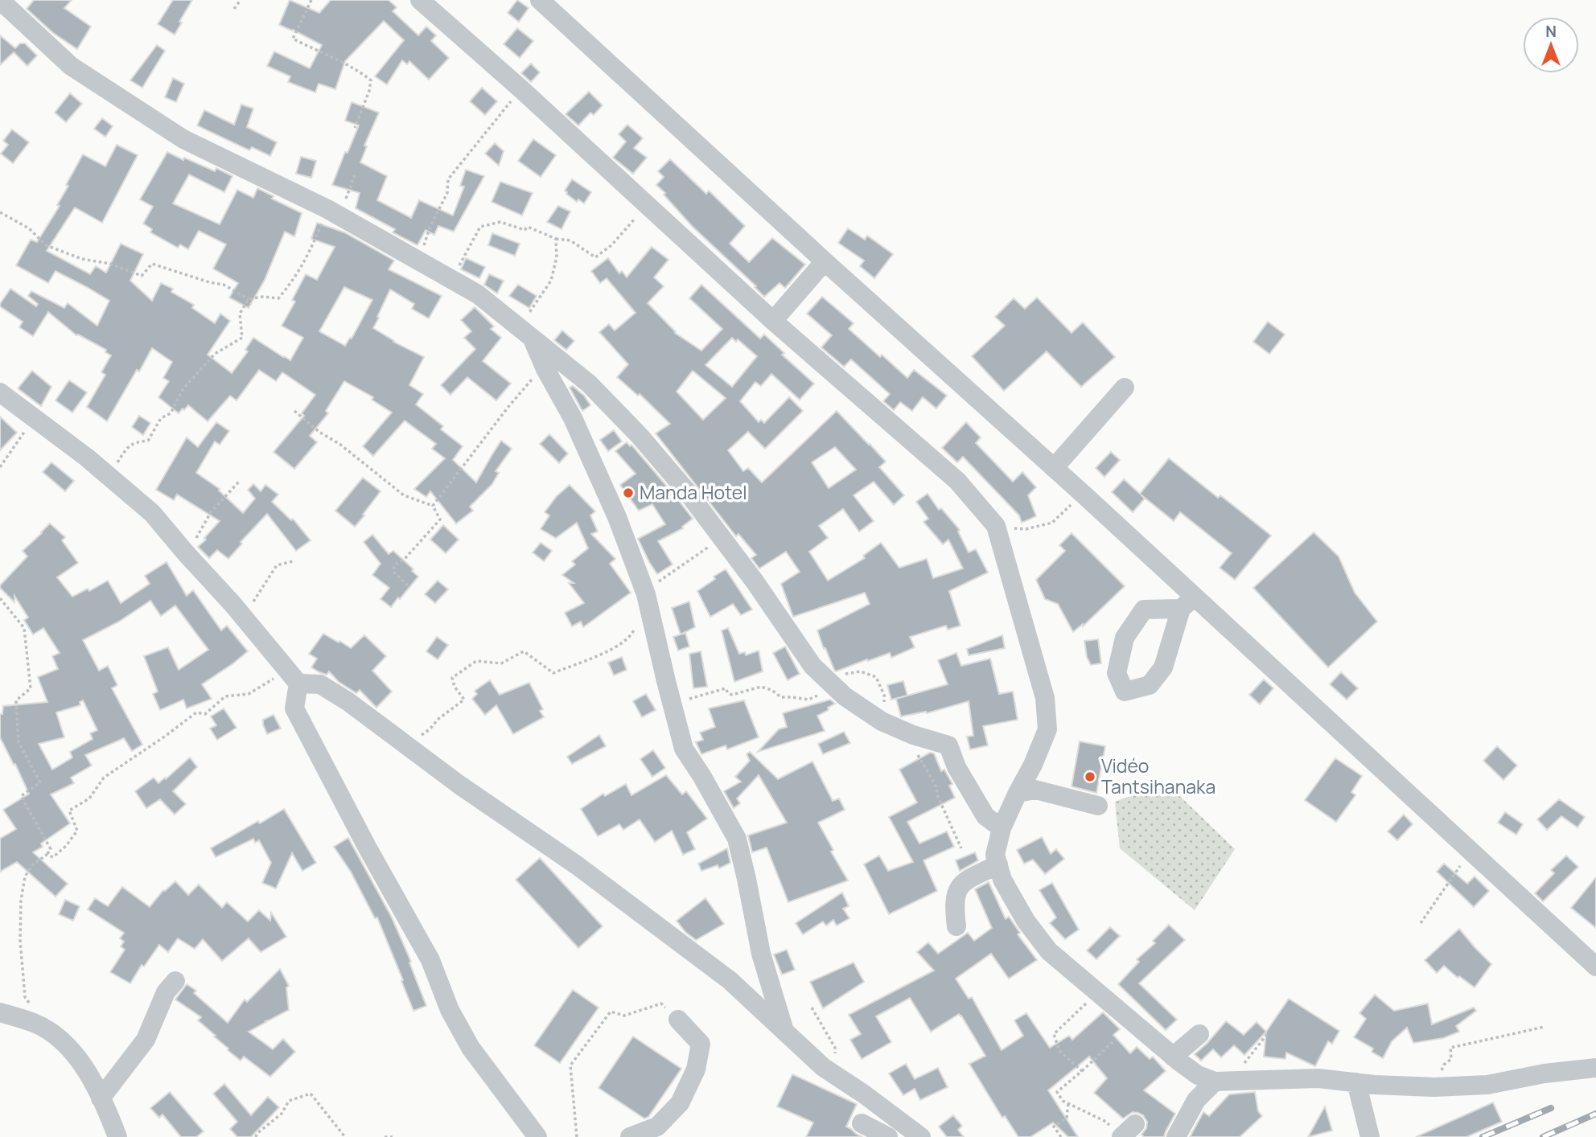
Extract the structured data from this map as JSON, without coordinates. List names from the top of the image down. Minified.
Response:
{"places":["Manda Hotel","Vidéo Tantsihanaka"],"north":"top"}
